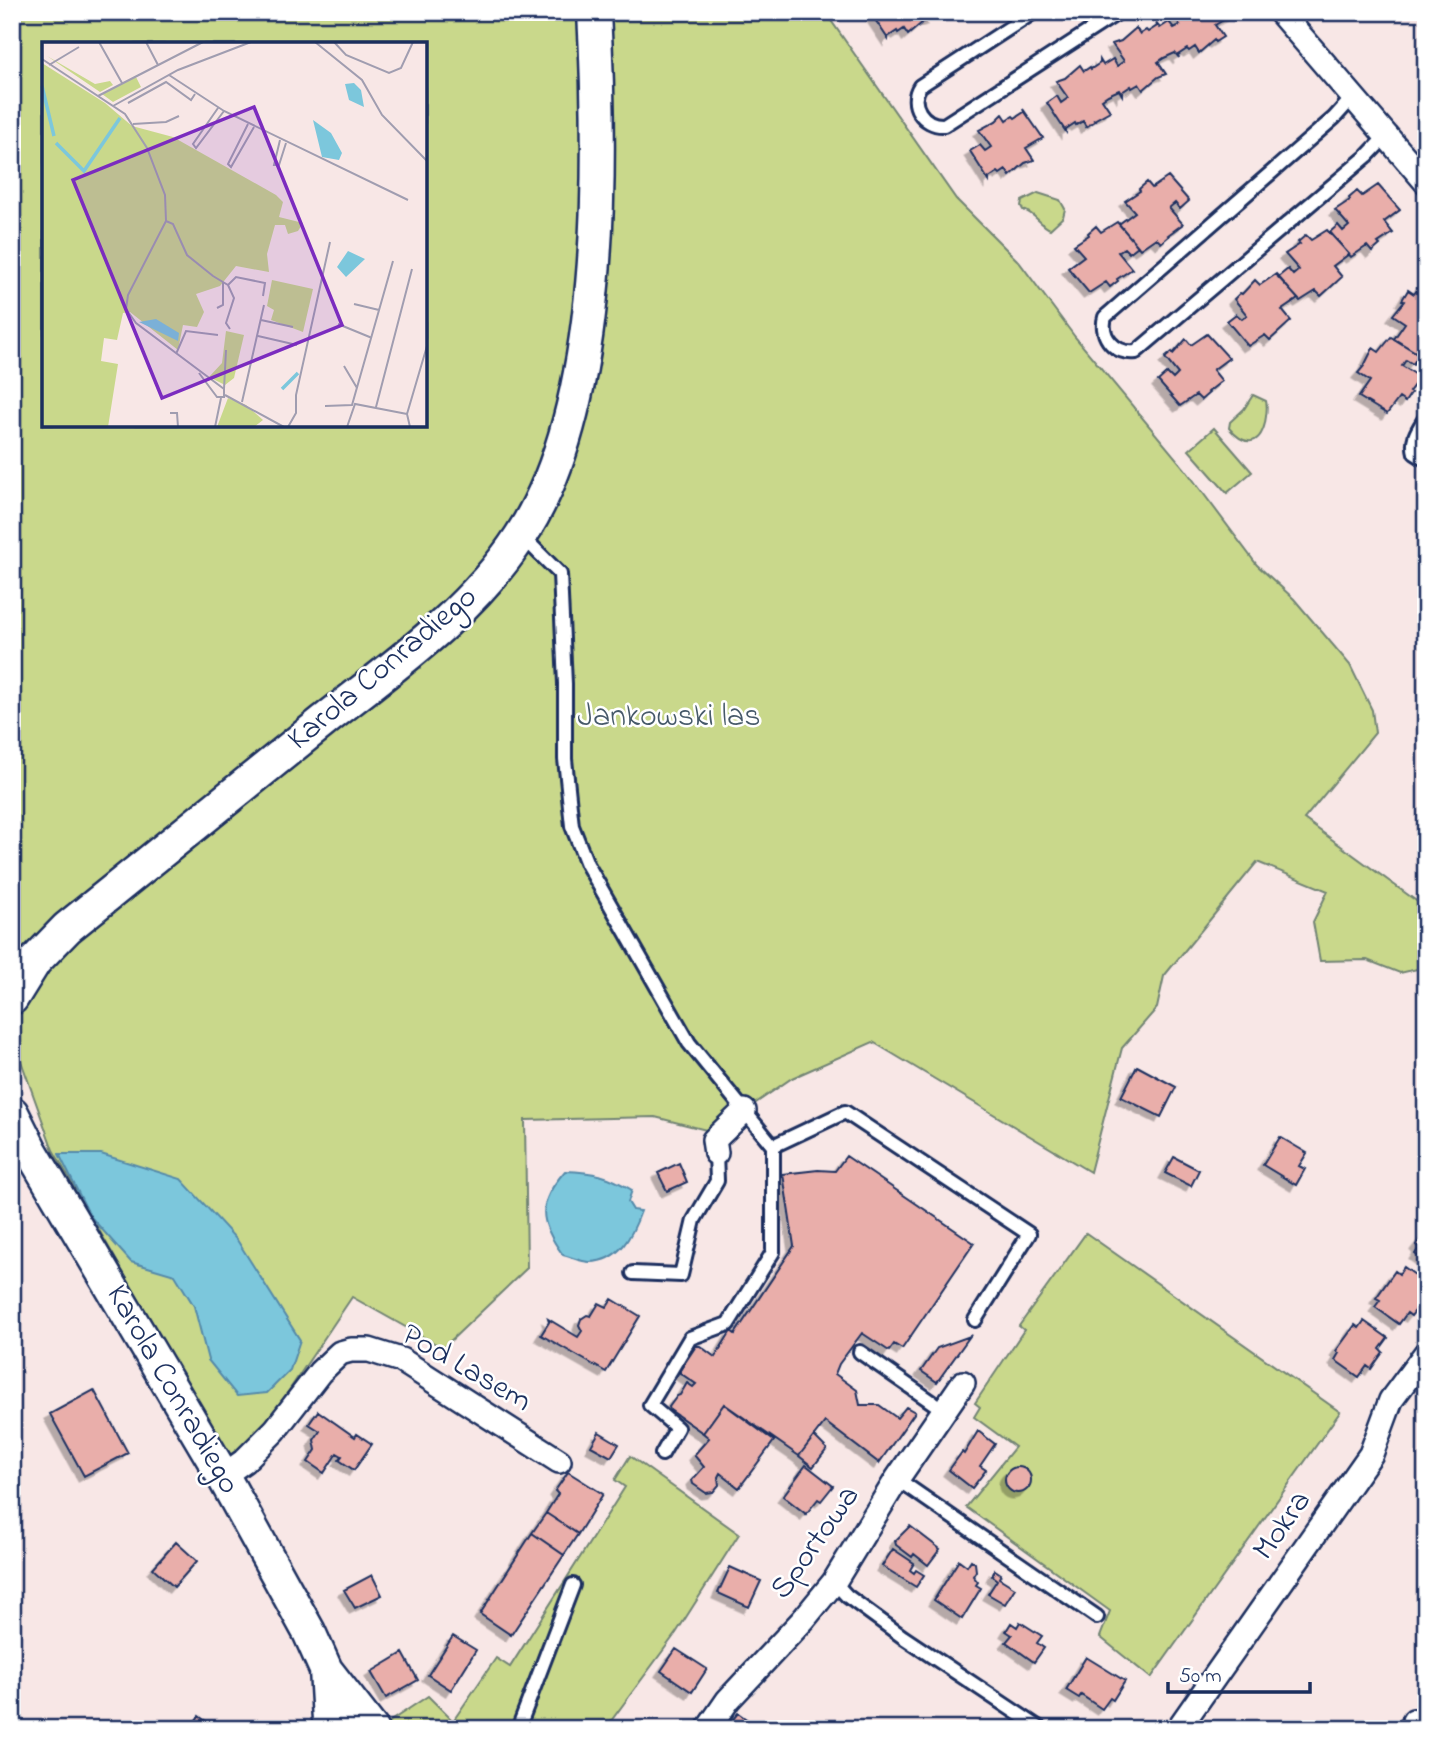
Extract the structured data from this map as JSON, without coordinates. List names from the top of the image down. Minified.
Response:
{"streets":{"street":["Karola Conradiego","Pod Lasem","Mokra","Sportowa"]},"crossings":[["Karola Conradiego","Pod Lasem"]],"parks":["Jankowski las"],"scale_bar":"50 m"}
